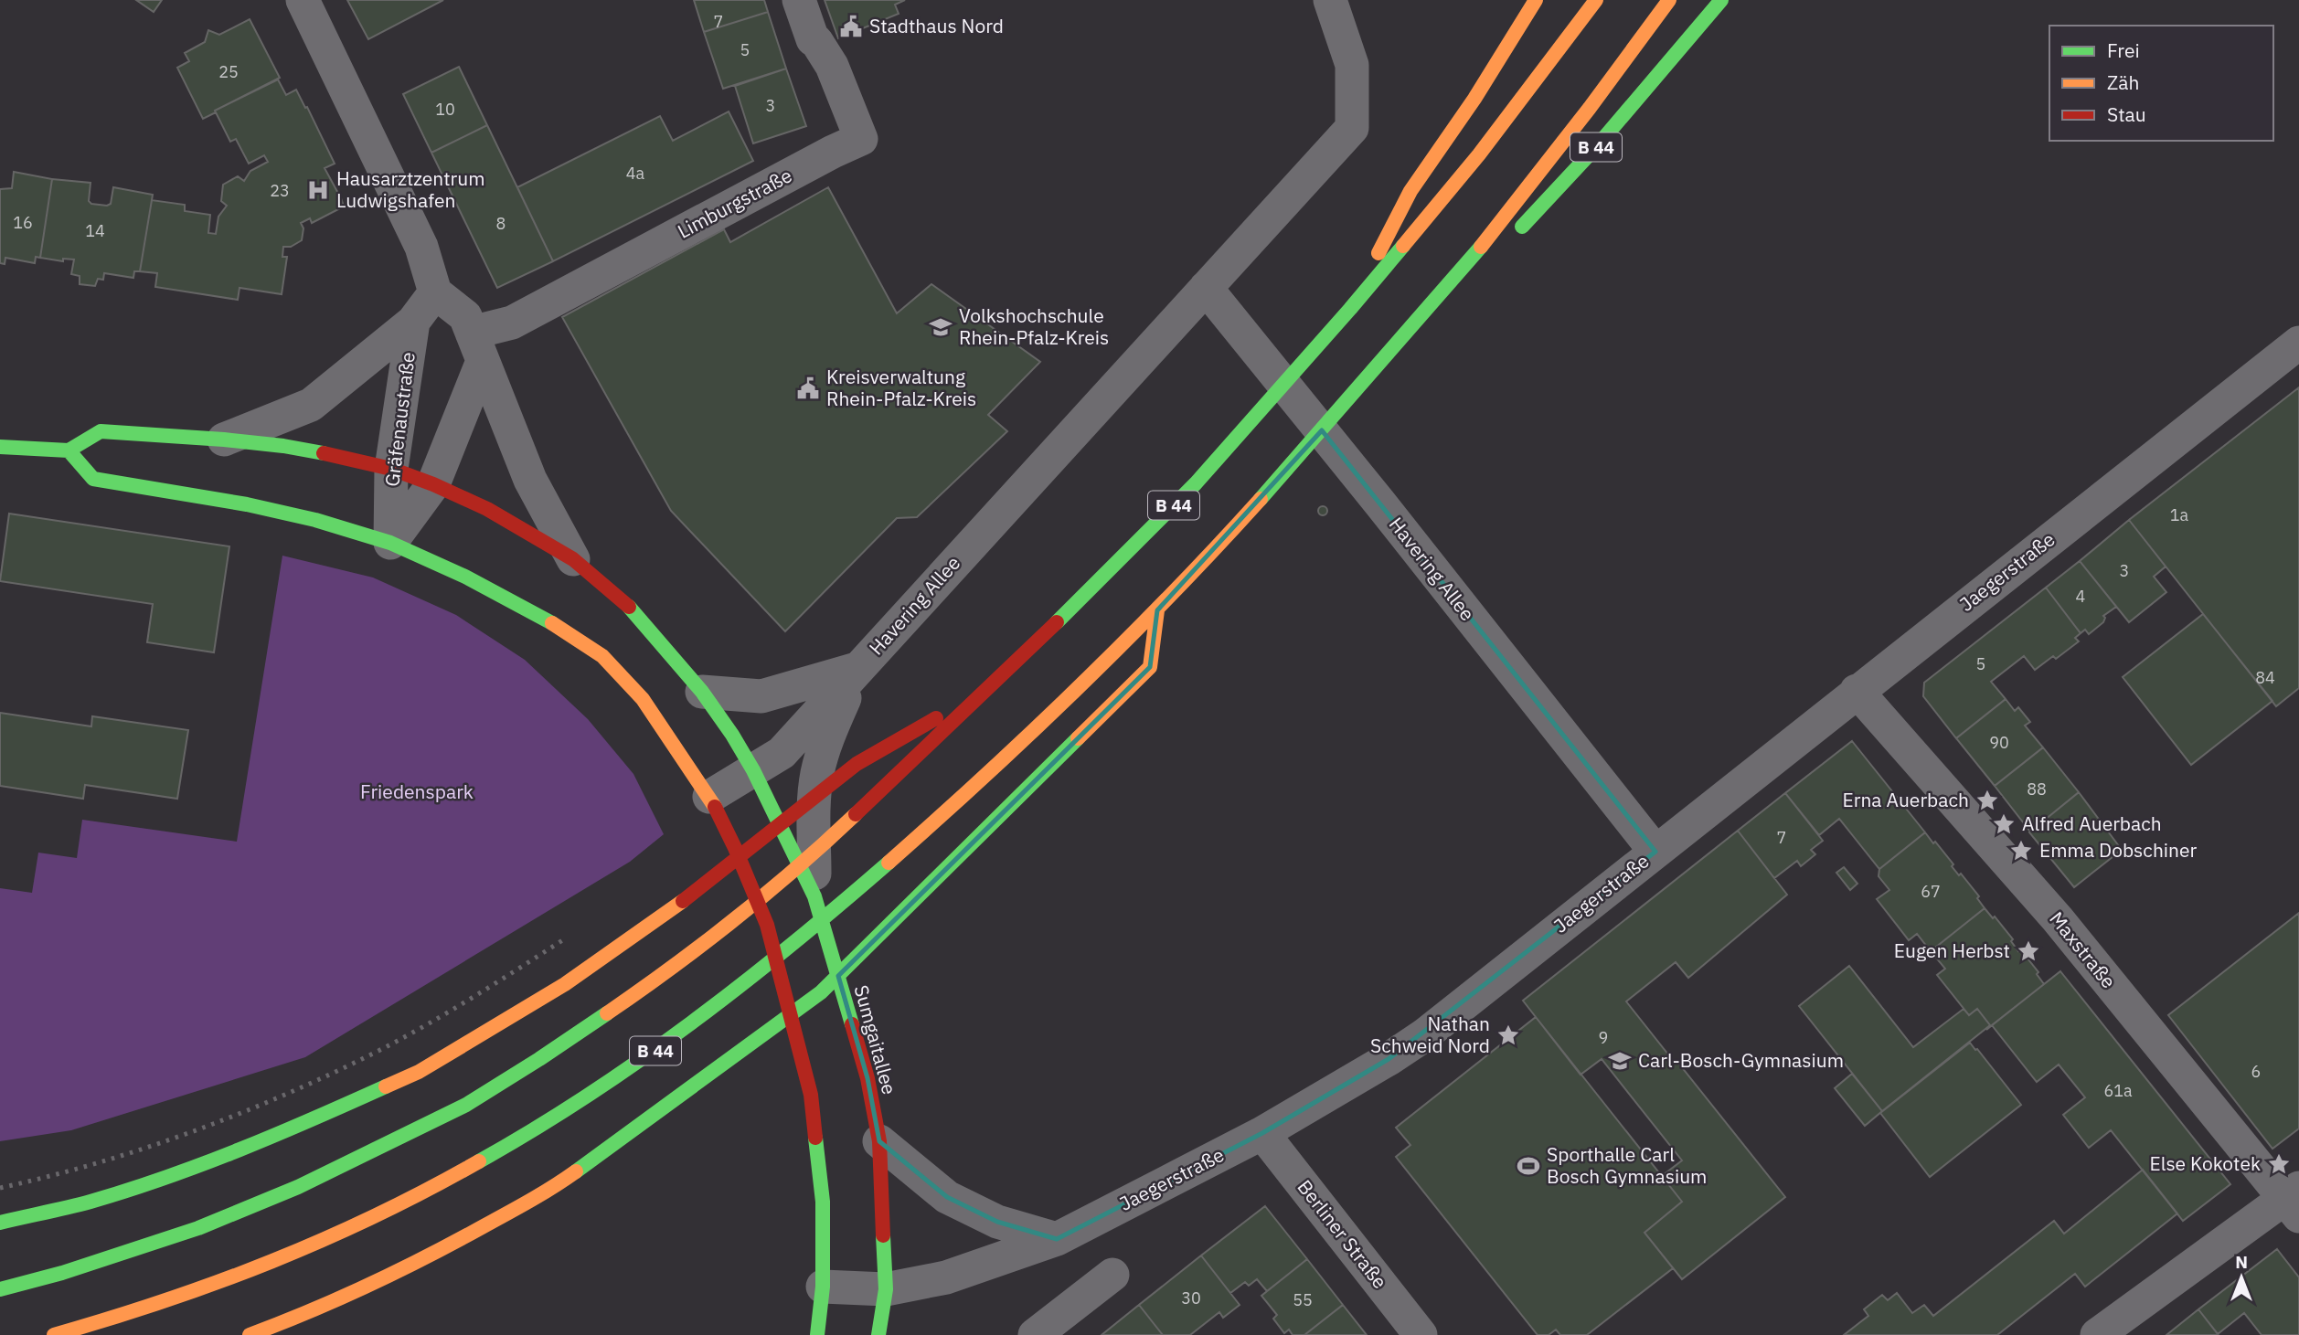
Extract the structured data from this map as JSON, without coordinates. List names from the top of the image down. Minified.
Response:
{"streets":{"main road":["B 44","Sumgaitallee"],"street":["Limburgstraße","Gräfenaustraße","Havering Allee","Jaegerstraße","Maxstraße","Berliner Straße"]},"crossings":[["Limburgstraße","Gräfenaustraße"],["Gräfenaustraße","Sumgaitallee"],["Havering Allee","Jaegerstraße"],["Havering Allee","Sumgaitallee"],["Jaegerstraße","Maxstraße"],["Jaegerstraße","Sumgaitallee"],["Jaegerstraße","Berliner Straße"]],"parks":["Friedenspark"],"places":{"public building":["Stadthaus Nord","Kreisverwaltung Rhein-Pfalz-Kreis"],"hospital":["Hausarztzentrum Ludwigshafen"],"school or university":["Volkshochschule Rhein-Pfalz-Kreis","Carl-Bosch-Gymnasium"],"place":["Erna Auerbach","Alfred Auerbach","Emma Dobschiner","Eugen Herbst","Nathan Schweid Nord","Else Kokotek"],"sports":["Sporthalle Carl Bosch Gymnasium"]},"house_numbers":["7","5","25","3","10","4a","23","16","8","14","1a","3","4","5","84","90","88","7","67","9","6","61a","30","55"],"legend":["Frei","Zäh","Stau"],"north":"top"}
